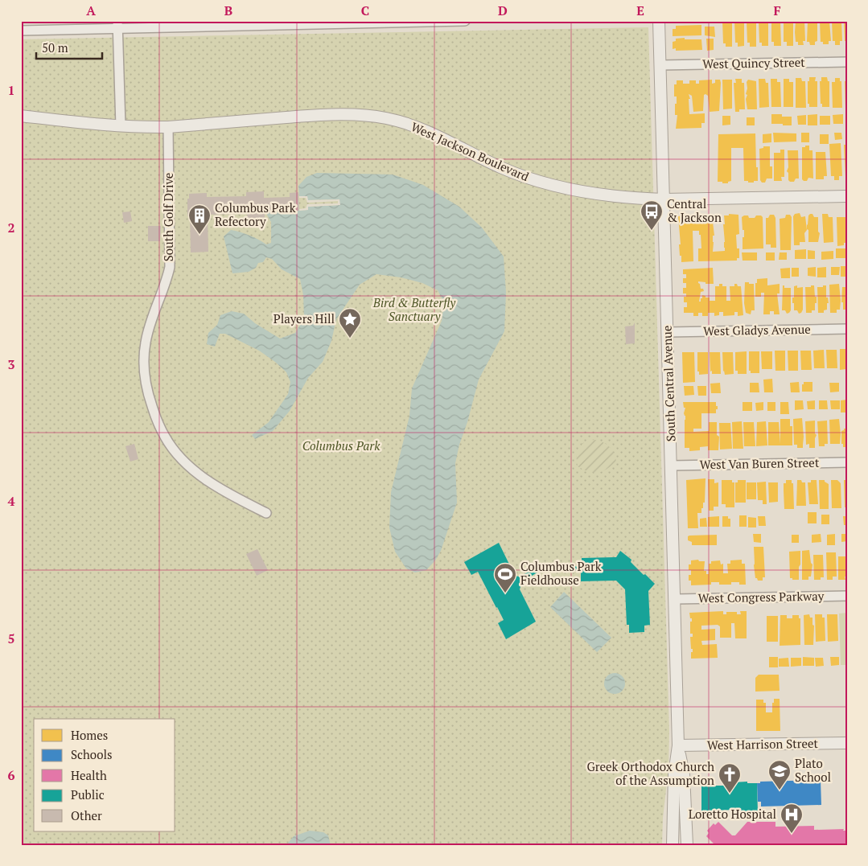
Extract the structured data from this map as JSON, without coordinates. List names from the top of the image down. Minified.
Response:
{"streets":{"street":["West Quincy Street","West Jackson Boulevard","South Golf Drive","West Gladys Avenue","South Central Avenue","West Van Buren Street","West Congress Parkway","West Harrison Street"]},"crossings":[["West Quincy Street","South Central Avenue"],["West Jackson Boulevard","South Golf Drive"],["West Jackson Boulevard","South Central Avenue"],["West Gladys Avenue","South Central Avenue"],["South Central Avenue","West Van Buren Street"],["South Central Avenue","West Congress Parkway"],["South Central Avenue","West Harrison Street"]],"parks":["Bird & Butterfly Sanctuary","Columbus Park"],"places":{"bus stop":["Central & Jackson"],"building":["Columbus Park Refectory"],"place":["Players Hill"],"sports":["Columbus Park Fieldhouse"],"school or university":["Plato School"],"church":["Greek Orthodox Church of the Assumption"],"hospital":["Loretto Hospital"]},"legend":["Homes","Schools","Health","Public","Other"],"scale_bar":"50 m","grid":{"columns":["A","B","C","D","E","F"],"rows":["1","2","3","4","5","6"]}}
